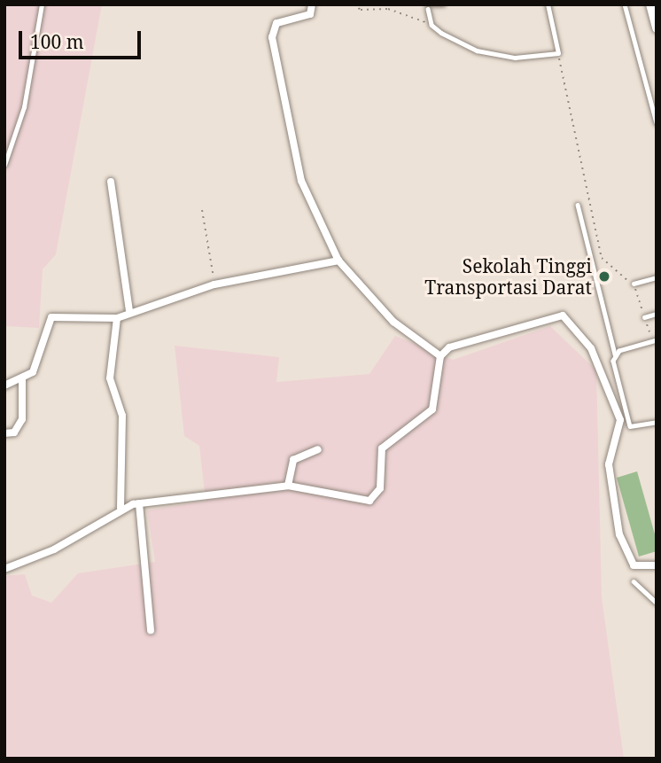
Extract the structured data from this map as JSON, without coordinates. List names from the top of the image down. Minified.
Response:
{"places":["Sekolah Tinggi Transportasi Darat"],"scale_bar":"100 m"}
